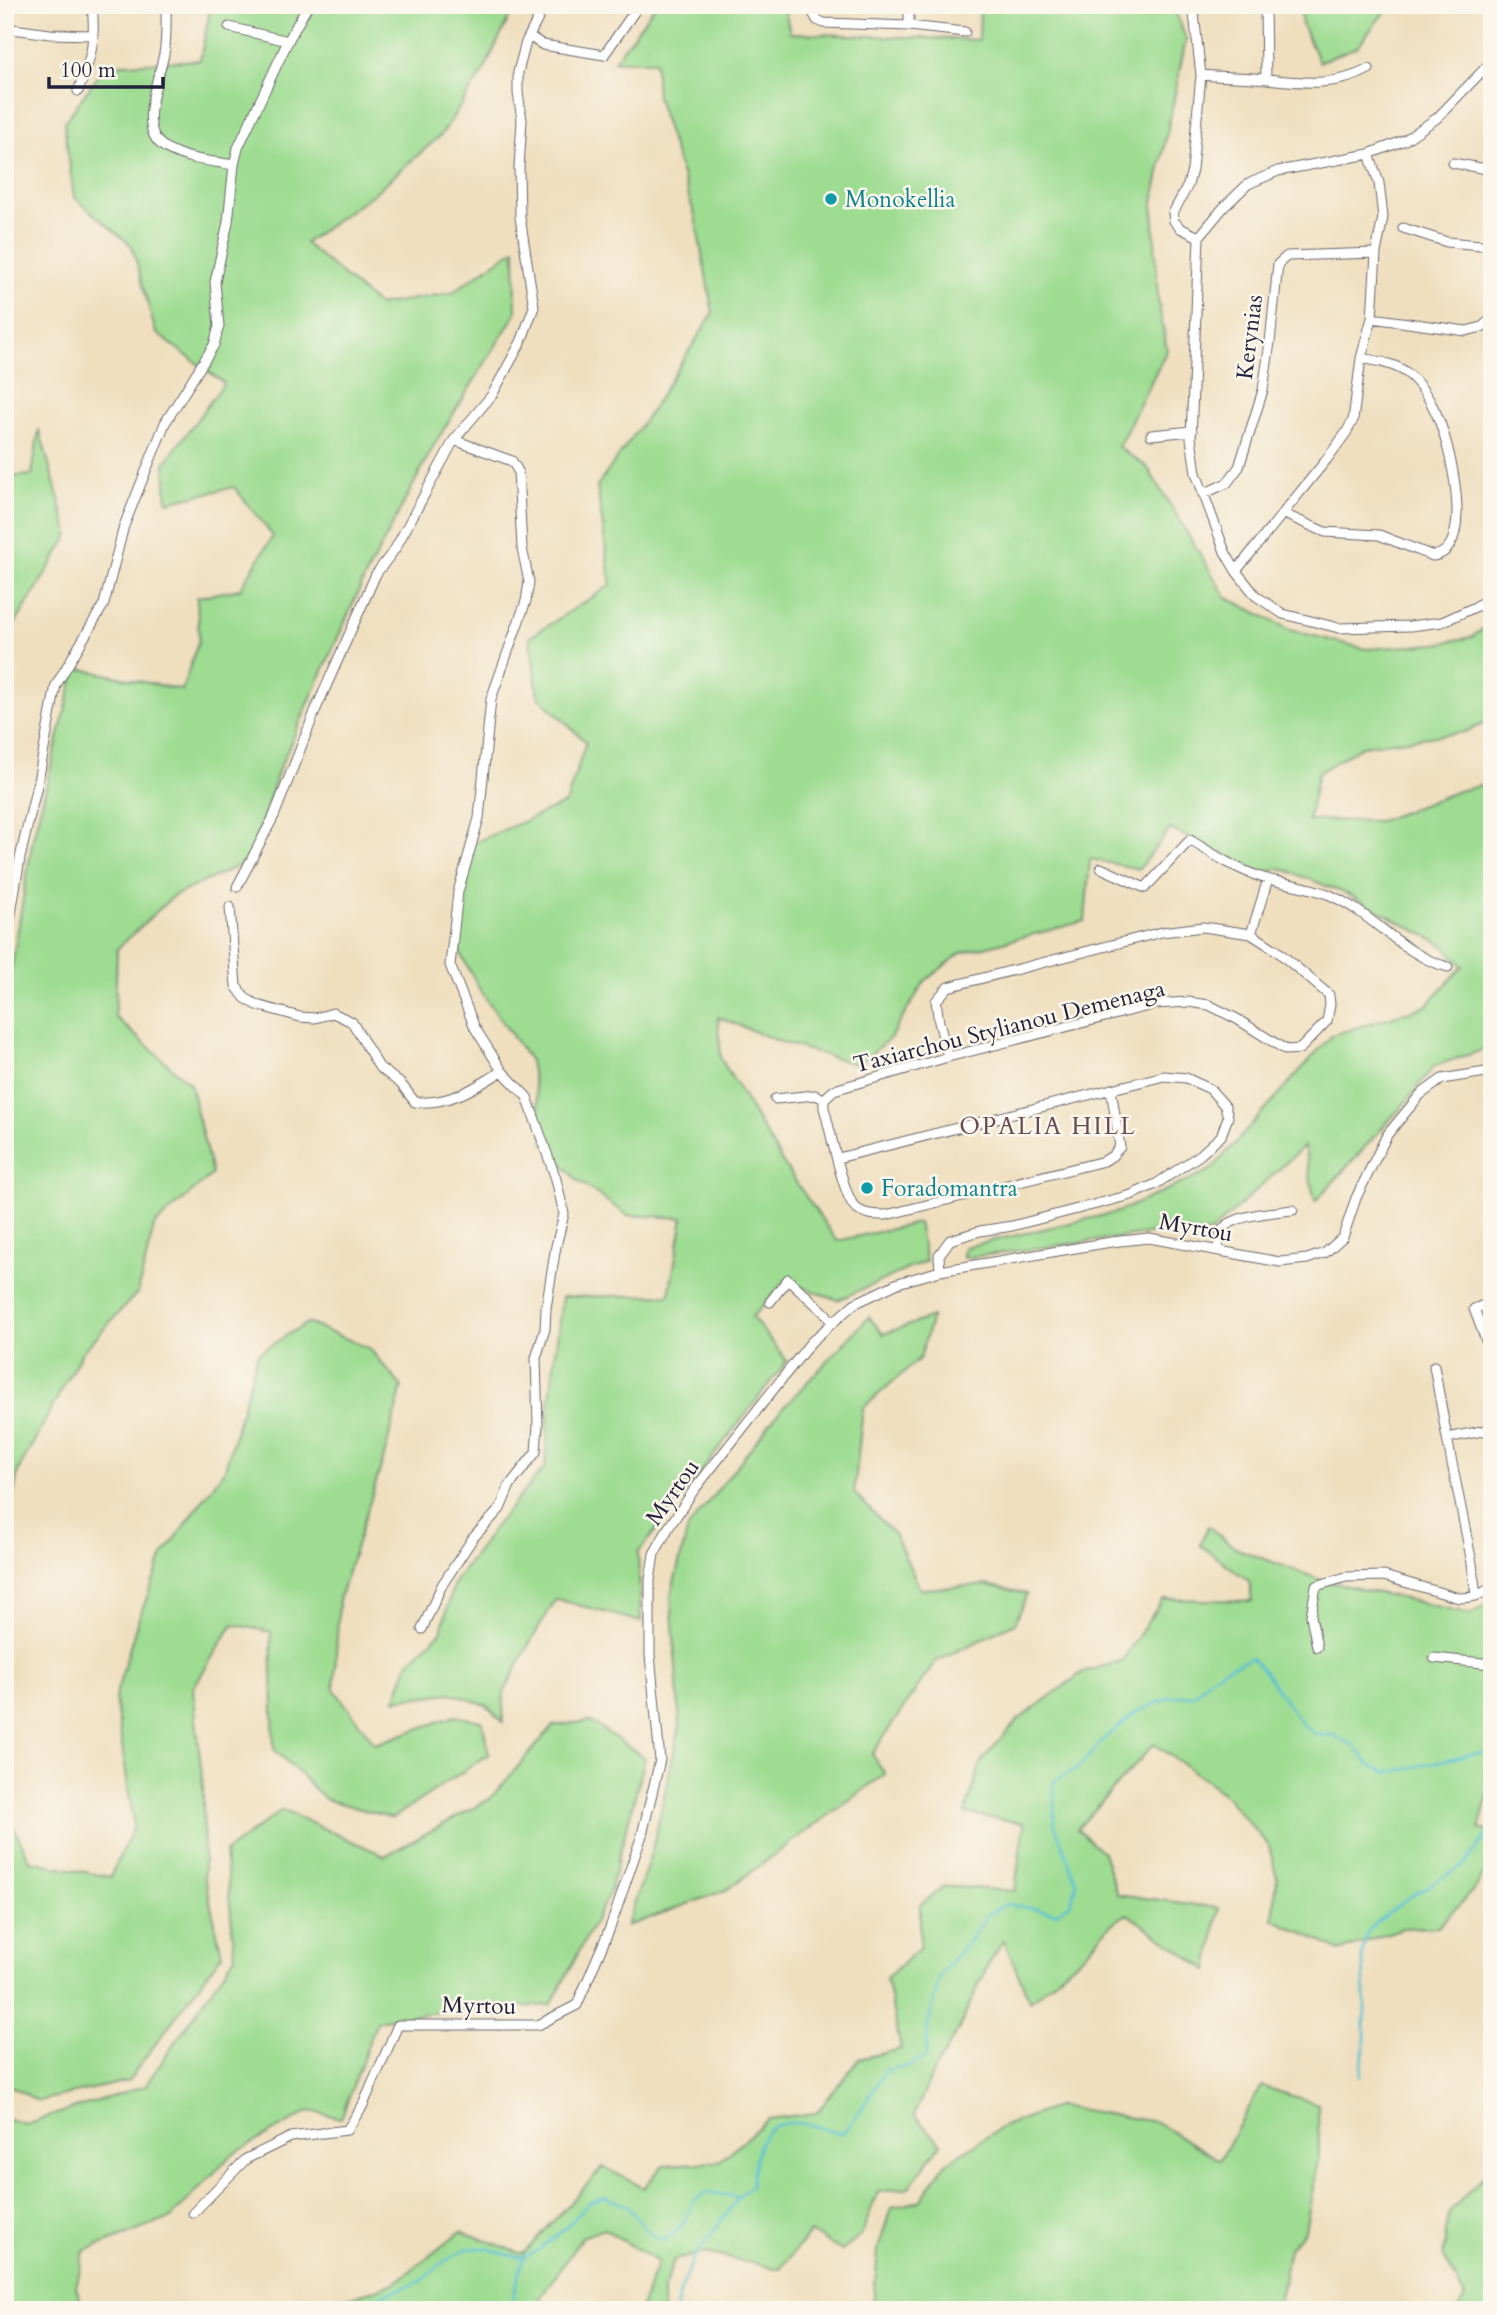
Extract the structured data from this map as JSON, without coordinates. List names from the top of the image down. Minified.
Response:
{"streets":{"street":["Kerynias","Taxiarchou Stylianou Demenaga","Myrtou"]},"districts":["OPALIA HILL"],"places":["Monokellia","Foradomantra"],"scale_bar":"100 m"}
